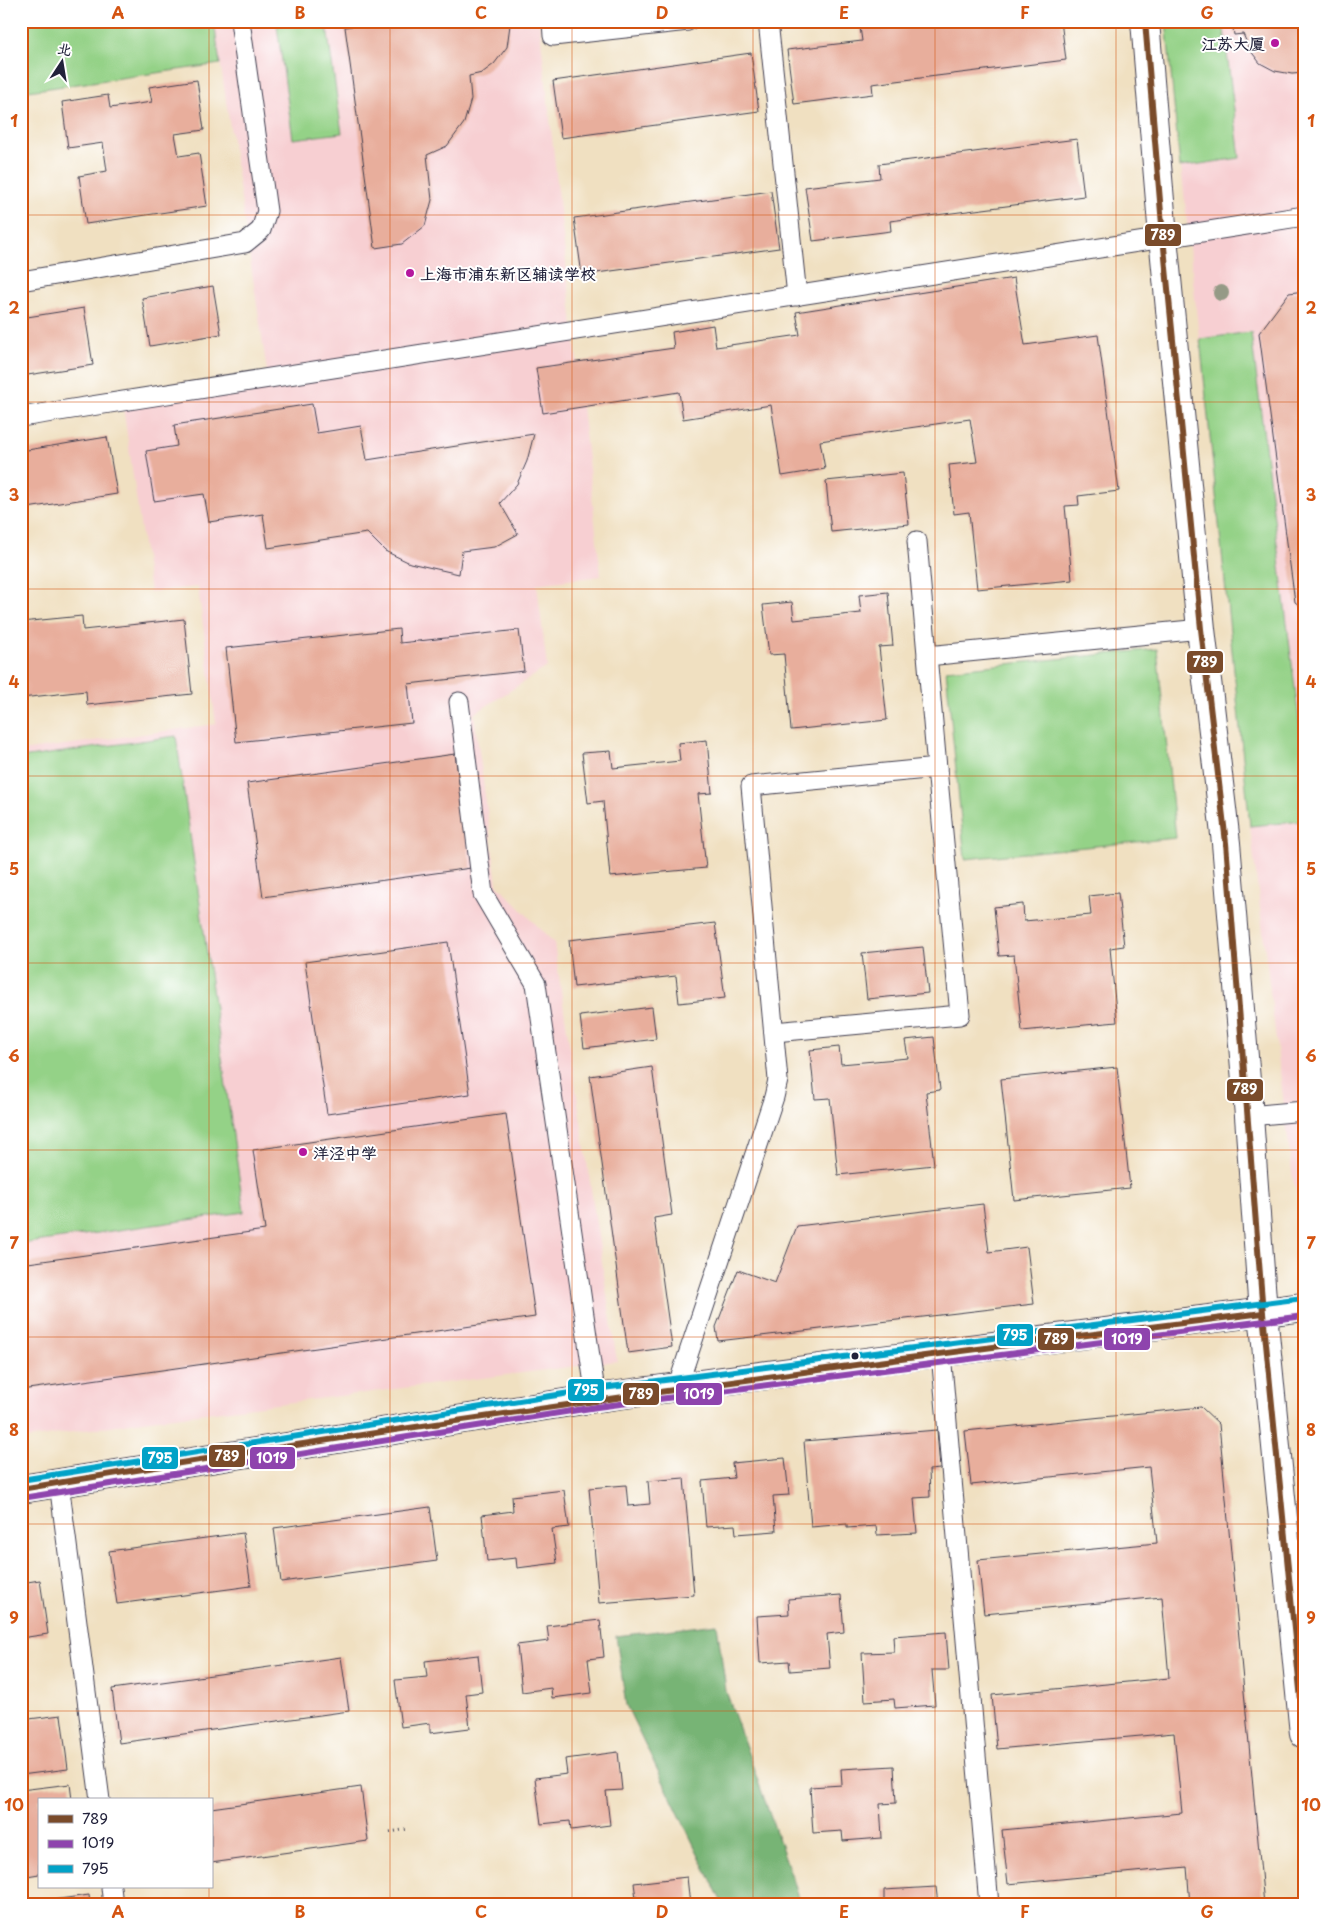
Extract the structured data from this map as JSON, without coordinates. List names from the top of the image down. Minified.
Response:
{"places":["江苏大厦","上海市浦东新区辅读学校","洋泾中学"],"lines":["transit line 789","transit line 795","transit line 1019"],"legend":["789","1019","795"],"north":"top","grid":{"columns":["A","B","C","D","E","F","G"],"rows":["1","2","3","4","5","6","7","8","9","10"]}}
